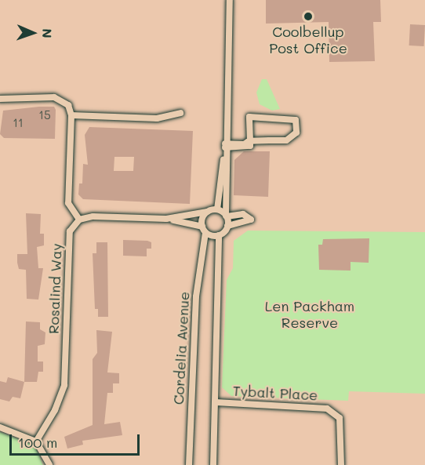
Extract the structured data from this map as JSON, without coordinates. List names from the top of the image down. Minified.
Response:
{"streets":{"street":["Rosalind Way","Cordelia Avenue","Tybalt Place"]},"parks":["Len Packham Reserve"],"places":["Coolbellup Post Office"],"house_numbers":["15","11"],"scale_bar":"100 m","north":"right"}
